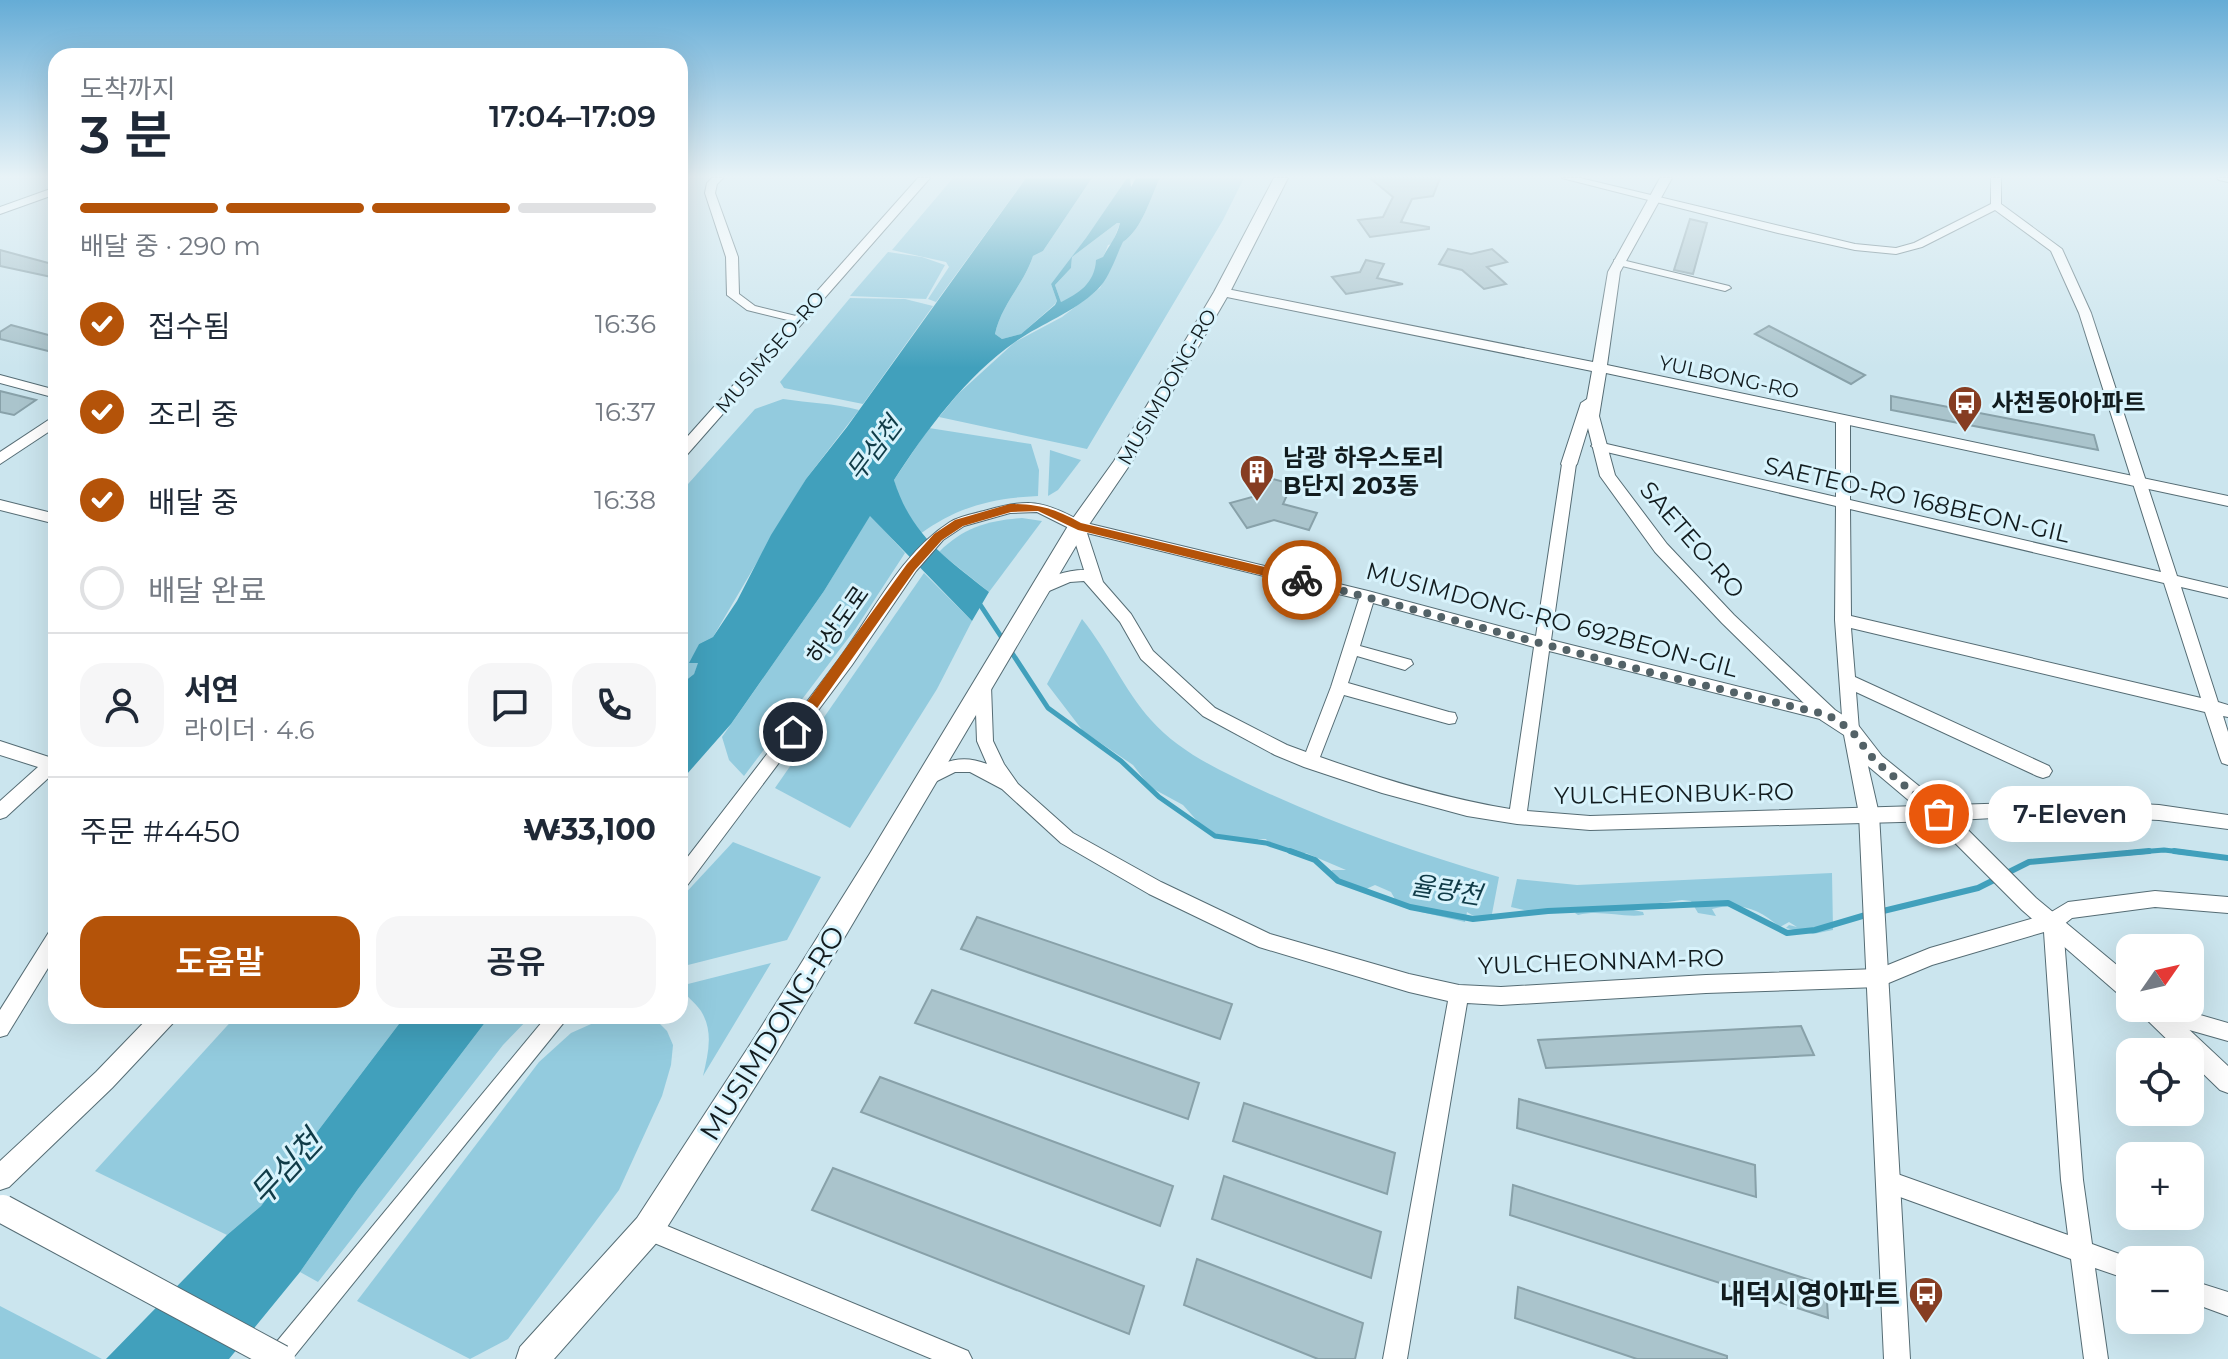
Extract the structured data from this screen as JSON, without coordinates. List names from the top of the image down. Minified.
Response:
{"streets":{"main road":["MUSIMDONG-RO"],"street":["MUSIMSEO-RO","YULBONG-RO","SAETEO-RO 168BEON-GIL","SAETEO-RO","MUSIMDONG-RO 692BEON-GIL","하상도로","YULCHEONBUK-RO","YULCHEONNAM-RO"]},"crossings":[["YULBONG-RO","MUSIMDONG-RO"],["YULBONG-RO","SAETEO-RO"],["MUSIMDONG-RO","MUSIMDONG-RO 692BEON-GIL"],["SAETEO-RO 168BEON-GIL","SAETEO-RO"],["SAETEO-RO","MUSIMDONG-RO 692BEON-GIL"],["SAETEO-RO","YULCHEONBUK-RO"],["SAETEO-RO","YULCHEONNAM-RO"],["MUSIMDONG-RO 692BEON-GIL","하상도로"]],"water":["무심천","율량천"],"places":{"bus stop":["사천동아아파트","내덕시영아파트"],"building":["남광 하우스토리 B단지 203동"],"other":["7-Eleven"]},"north":"top right","page":{"heading":["3 분","도착까지","17:04–17:09"],"panel":["서연","라이더 · 4.6","주문 #4450","₩33,100"],"bar":"배달 중 · 290 m","list":[["접수됨","16:36"],["조리 중","16:37"],["배달 중","16:38"],"배달 완료"],"bubble":"7-Eleven","buttons":["도움말","공유"],"map_buttons":["+","−"]}}
